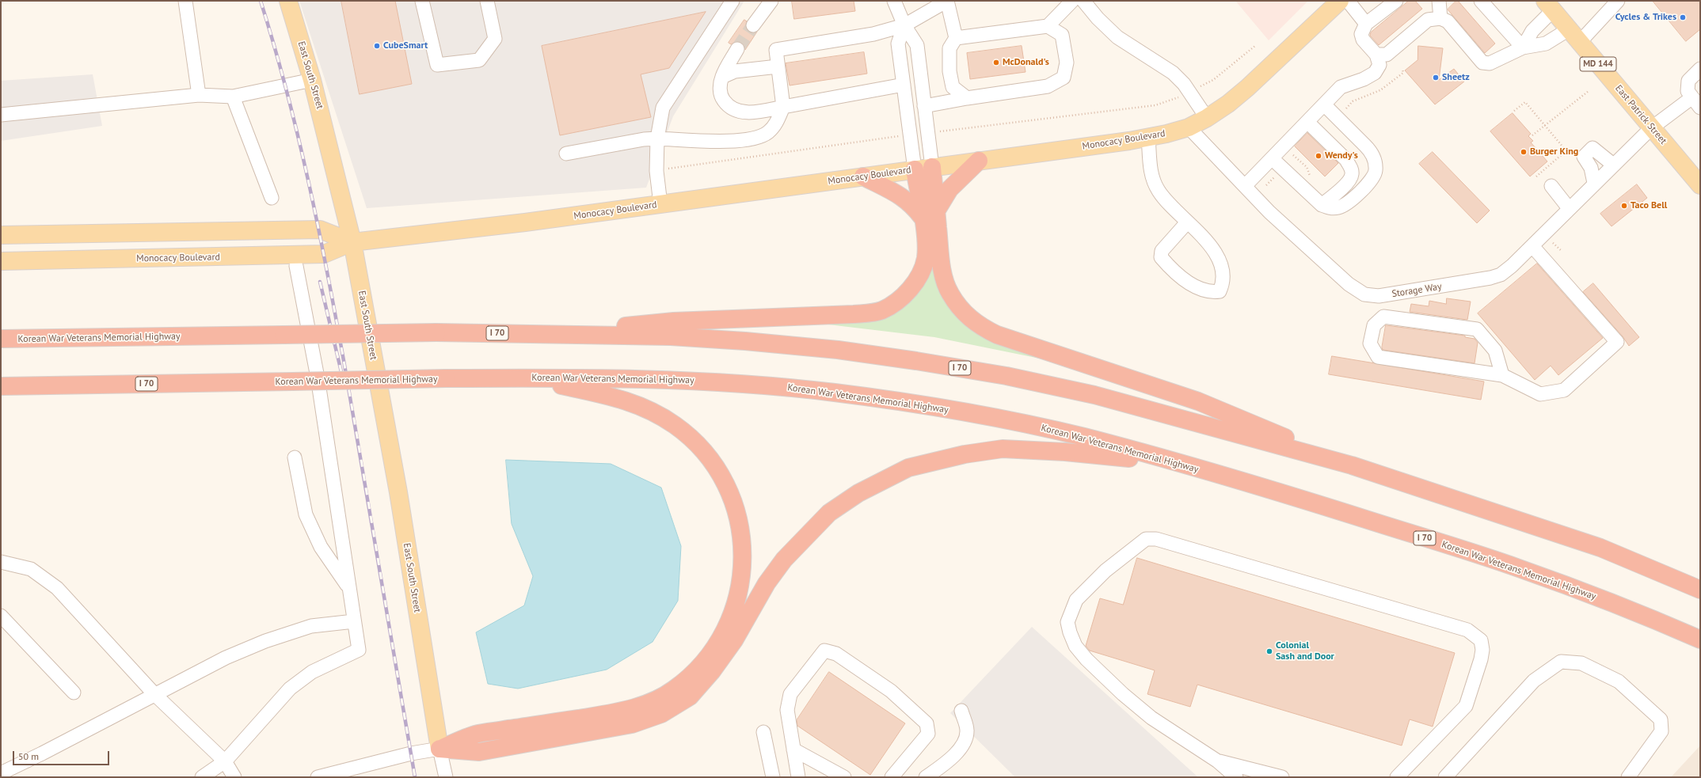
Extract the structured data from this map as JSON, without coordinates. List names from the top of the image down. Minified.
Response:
{"streets":{"highway":["I 70","Korean War Veterans Memorial Highway"],"main road":["MD 144","East South Street","East Patrick Street","Monocacy Boulevard"],"street":["Storage Way"]},"crossings":[["East South Street","Monocacy Boulevard"],["East Patrick Street","Storage Way"],["Monocacy Boulevard","Storage Way"]],"places":["Cycles & Trikes","CubeSmart","McDonald's","Sheetz","Burger King","Wendy's","Taco Bell","Colonial Sash and Door"],"scale_bar":"50 m"}
